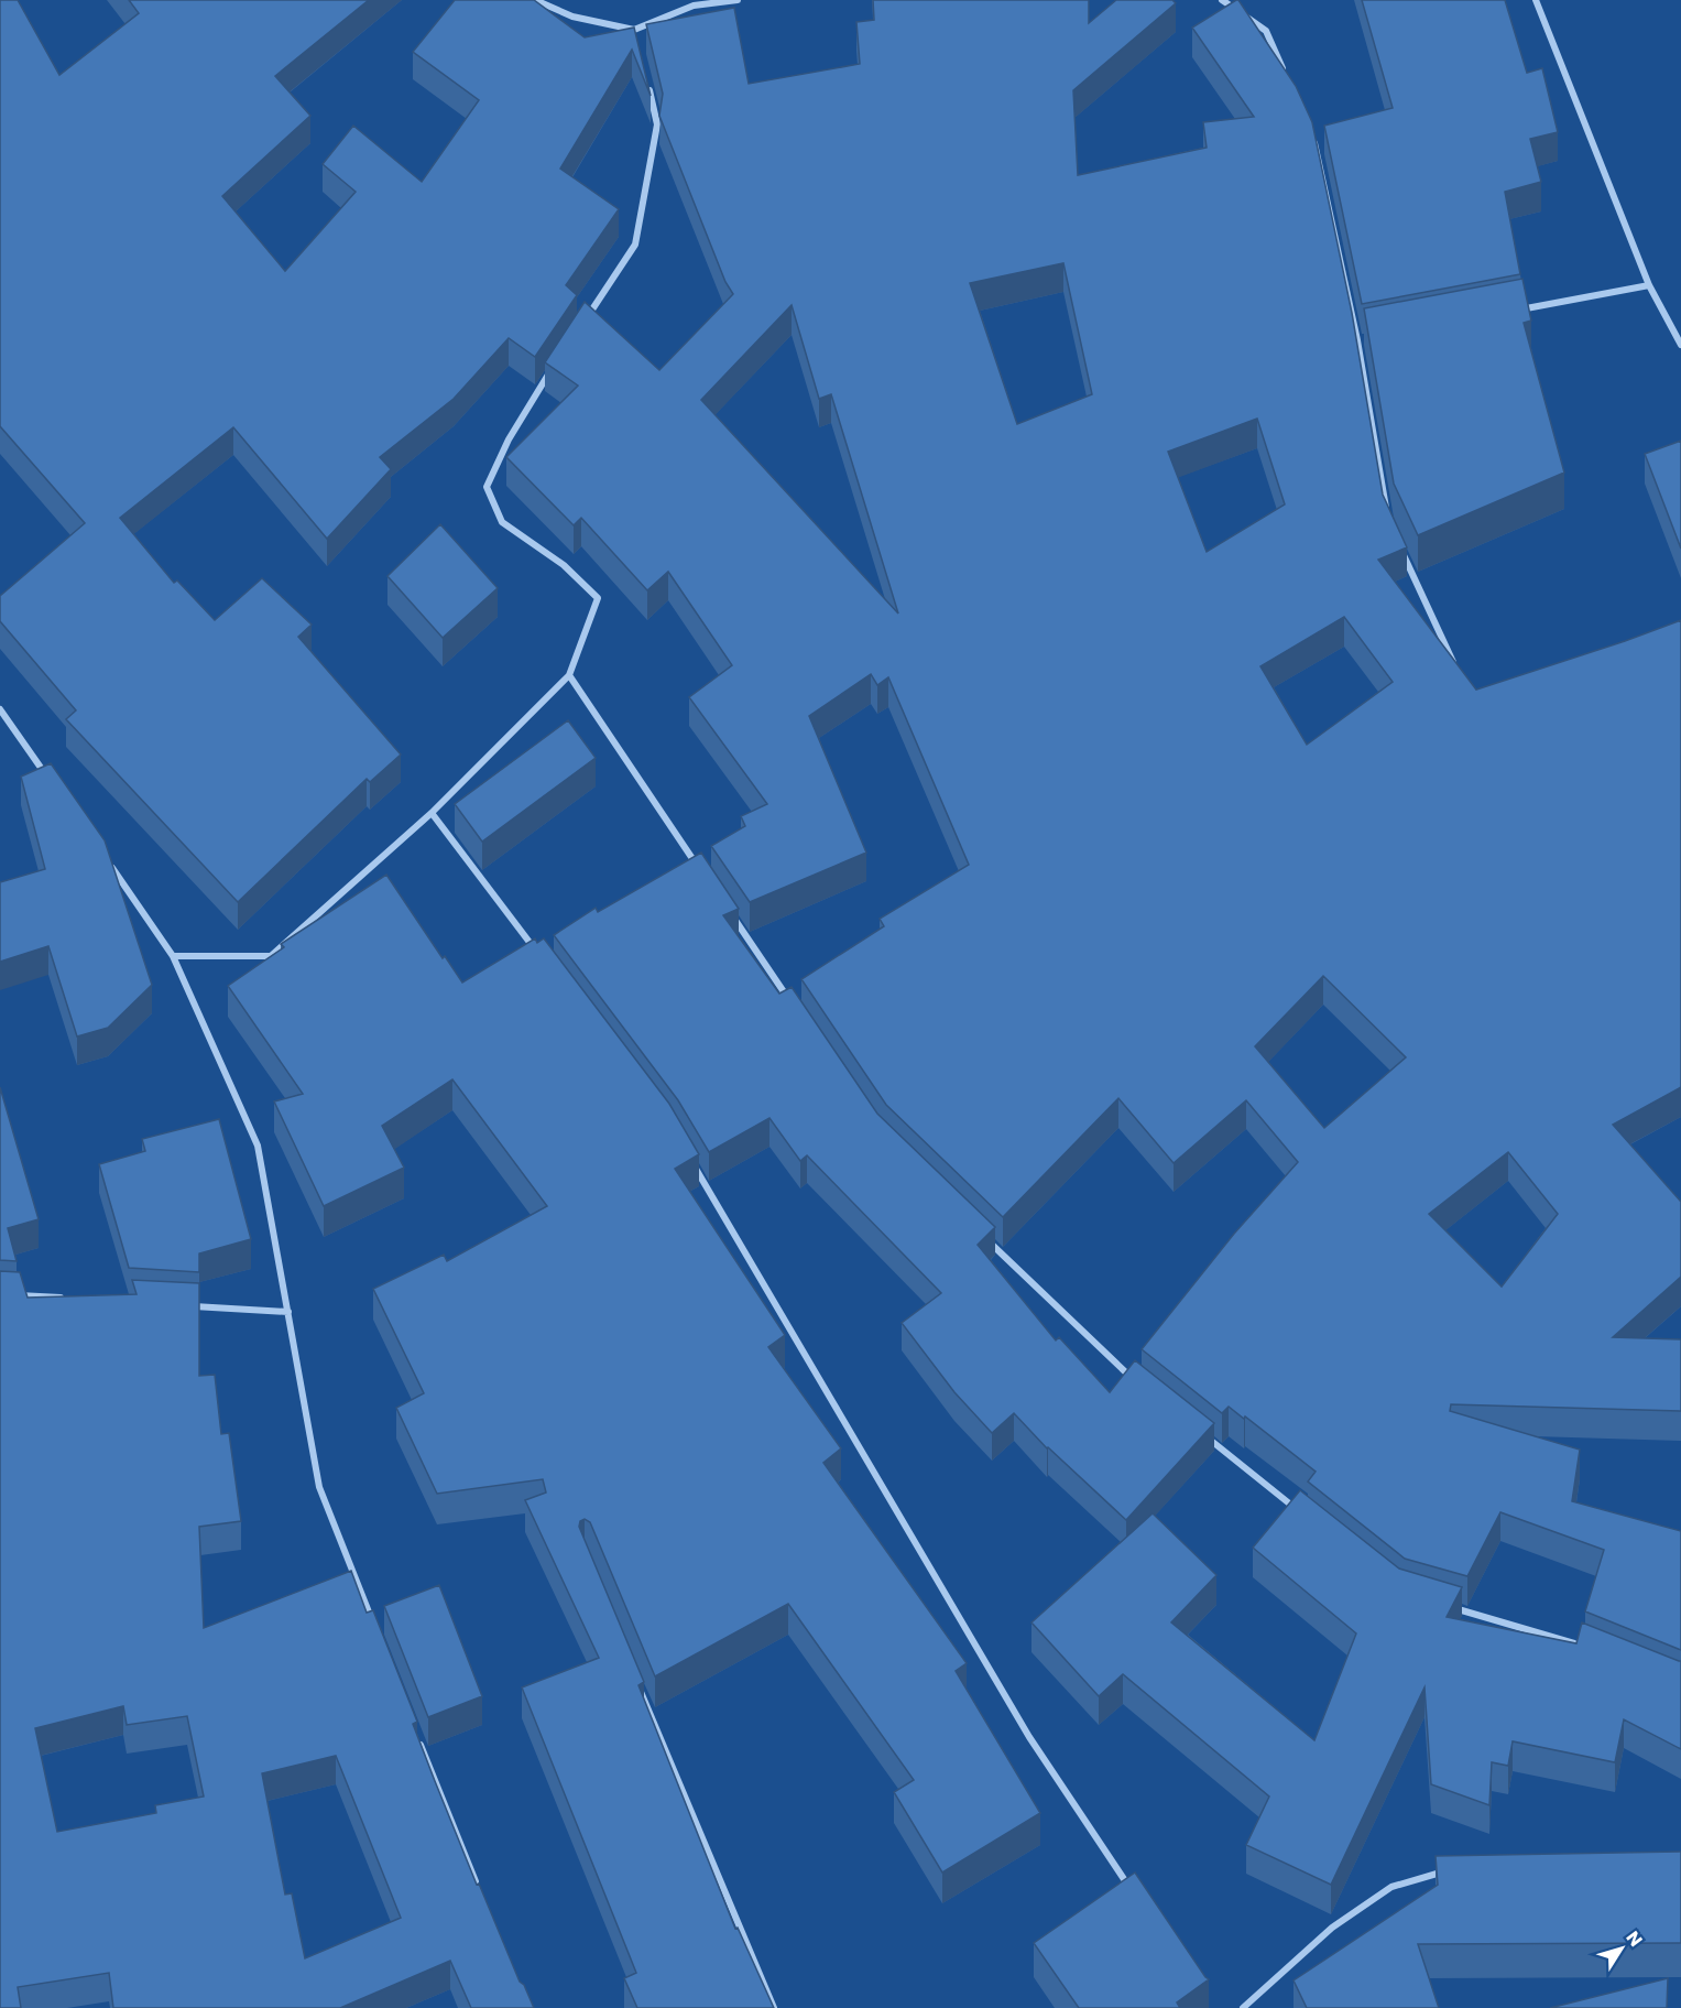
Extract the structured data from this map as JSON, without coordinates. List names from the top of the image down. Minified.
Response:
{"north":"top right"}
